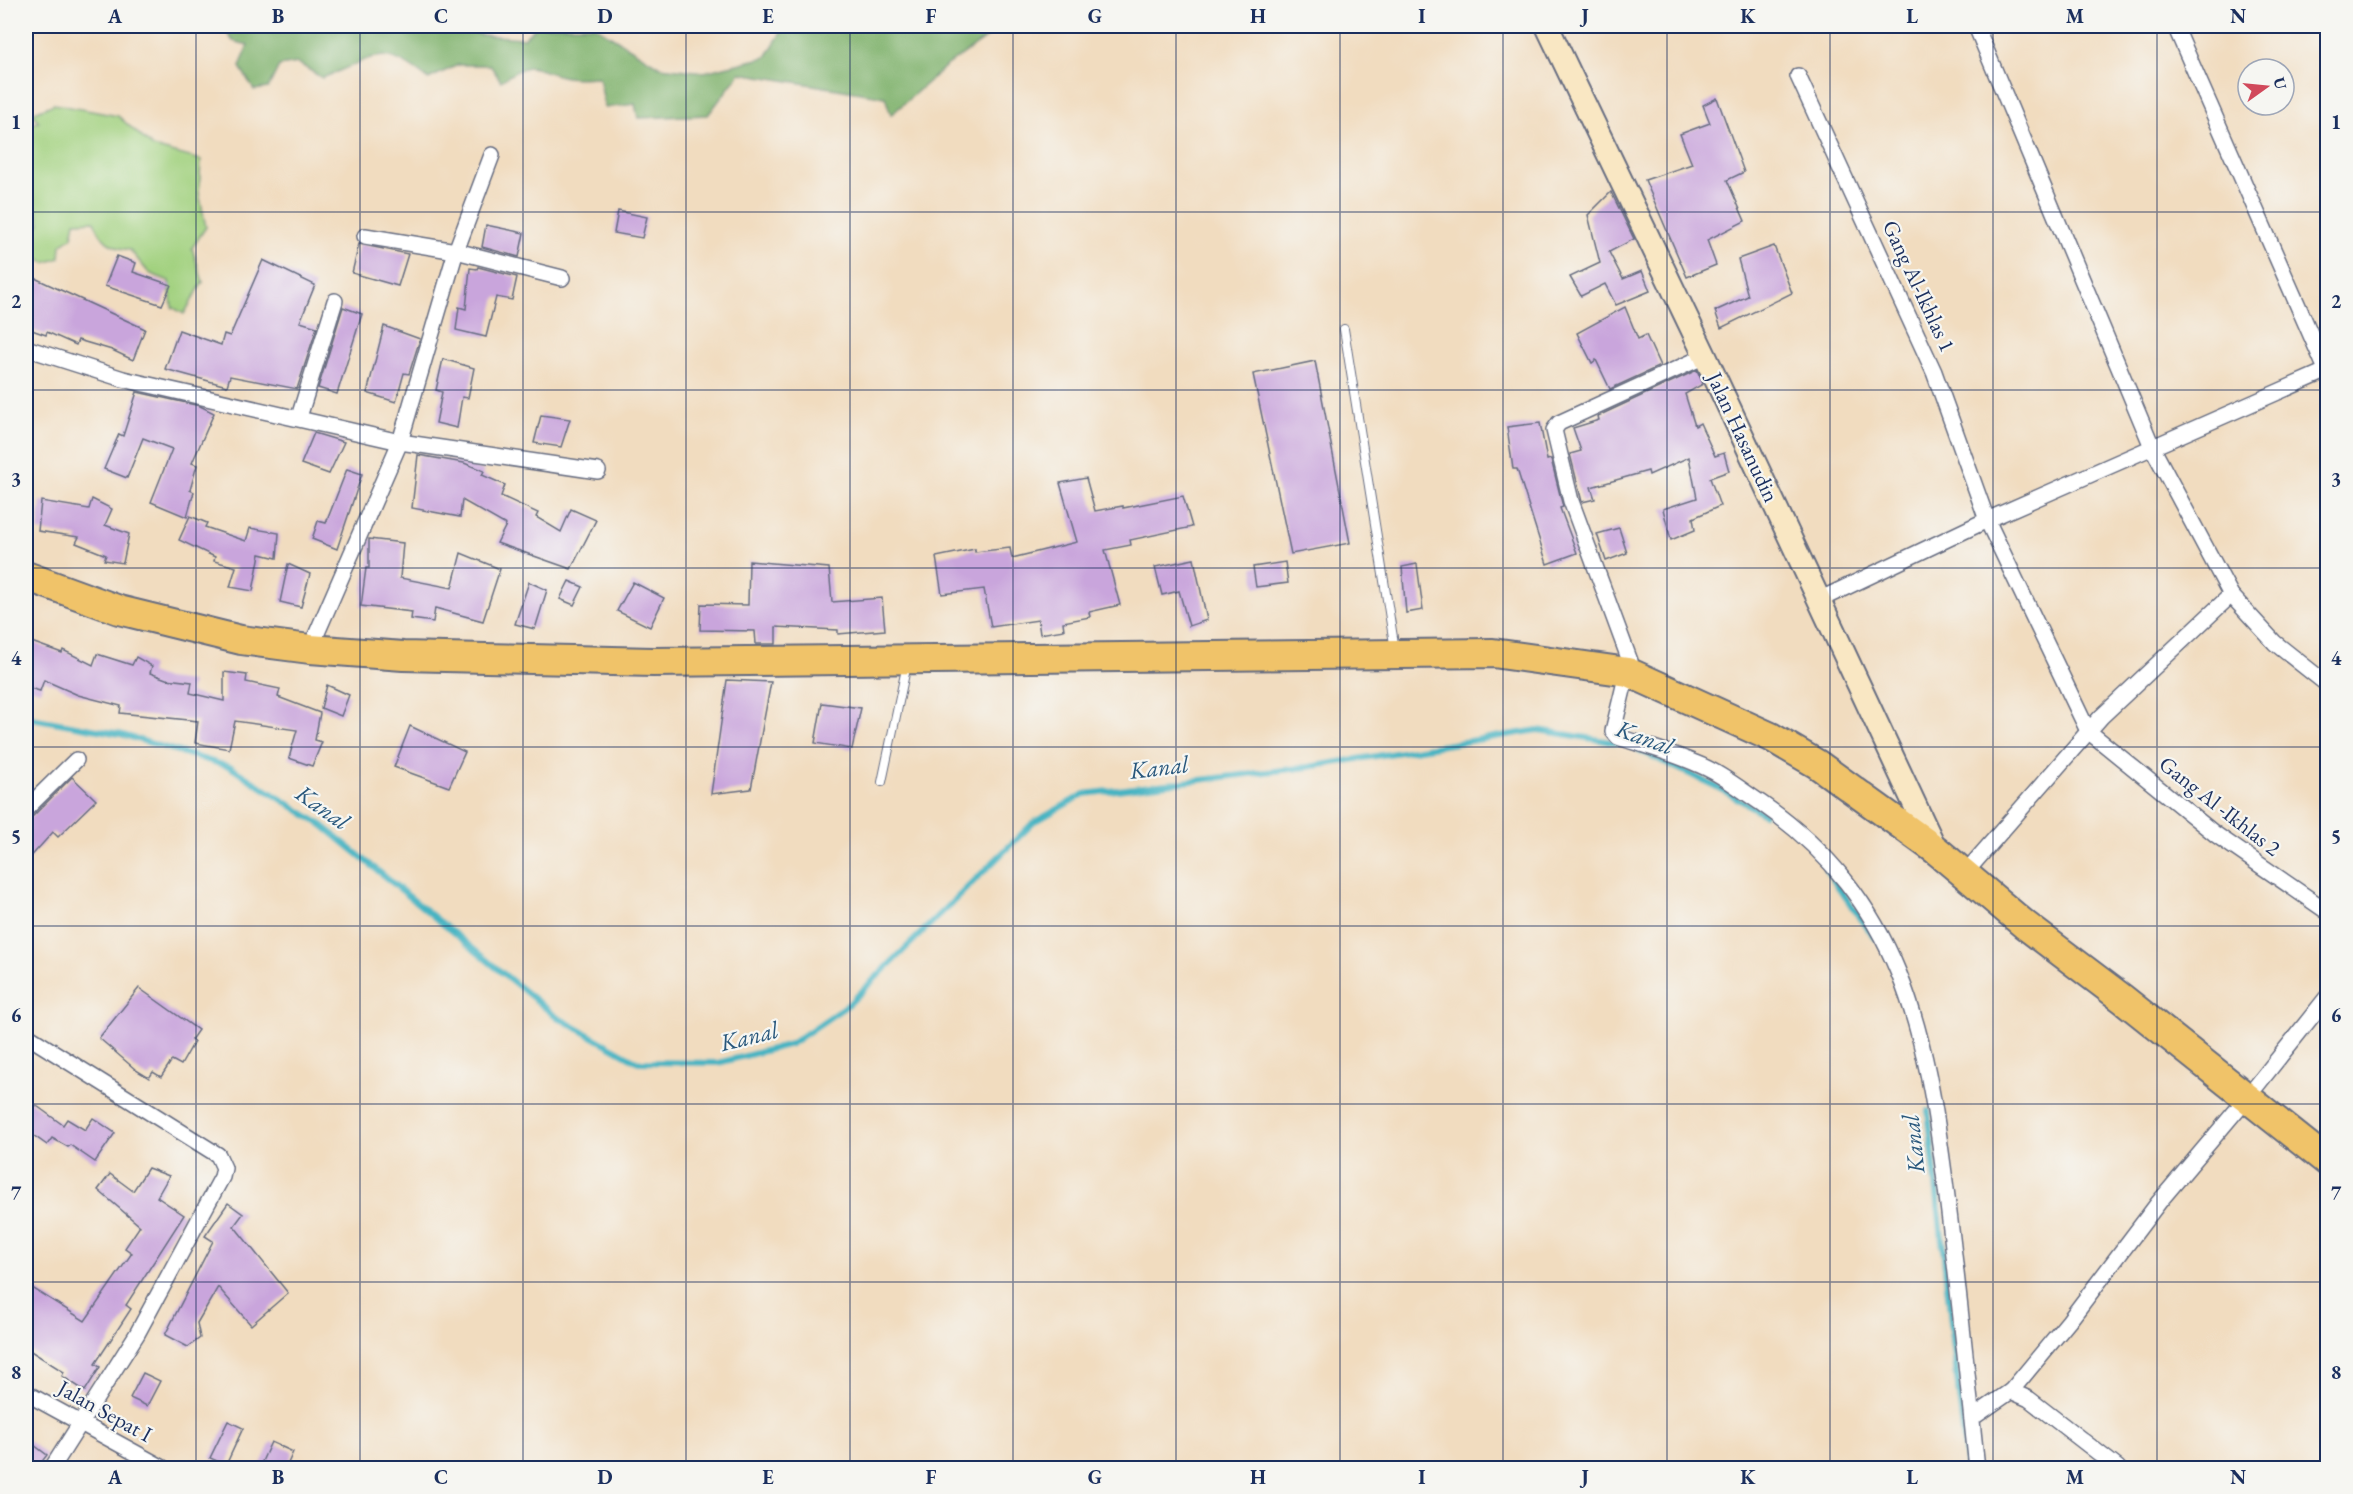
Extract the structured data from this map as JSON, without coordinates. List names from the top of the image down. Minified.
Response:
{"streets":{"main road":["Jalan Hasanudin"],"street":["Gang Al-Ikhlas 1","Gang Al -Ikhlas 2","Jalan Sepat I"]},"crossings":[["Gang Al-Ikhlas 1","Gang Al -Ikhlas 2"]],"water":["Kanal"],"north":"right","grid":{"columns":["A","B","C","D","E","F","G","H","I","J","K","L","M","N"],"rows":["1","2","3","4","5","6","7","8"]}}
